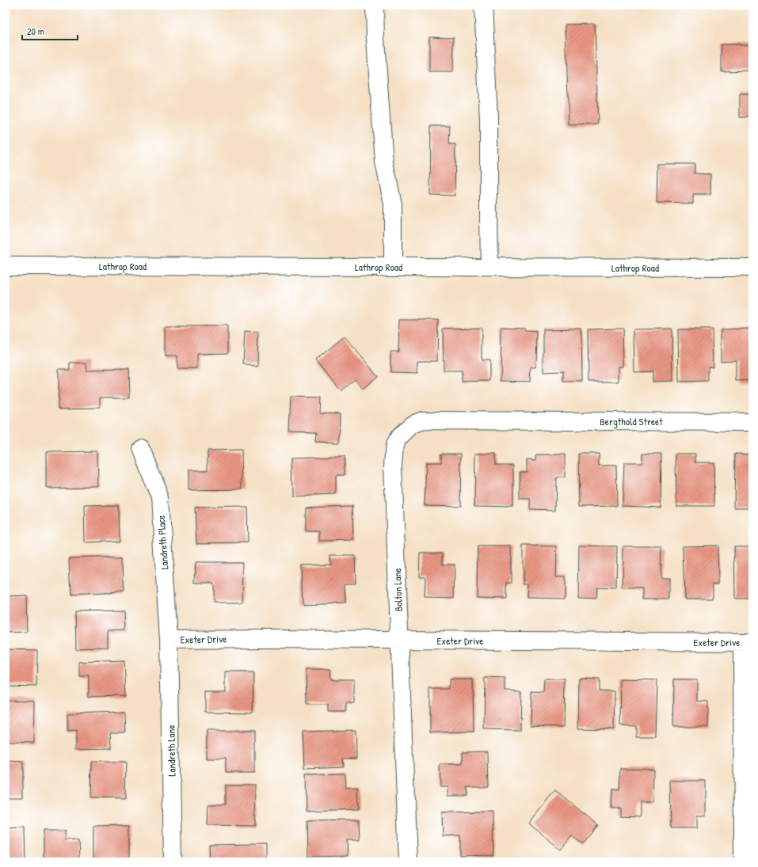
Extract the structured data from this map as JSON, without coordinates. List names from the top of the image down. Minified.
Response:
{"streets":{"street":["Lathrop Road","Bergthold Street","Landreth Place","Bolton Lane","Exeter Drive","Landreth Lane"]},"crossings":[["Bergthold Street","Bolton Lane"],["Landreth Place","Exeter Drive"],["Landreth Place","Landreth Lane"],["Bolton Lane","Exeter Drive"],["Exeter Drive","Landreth Lane"]],"scale_bar":"20 m"}
